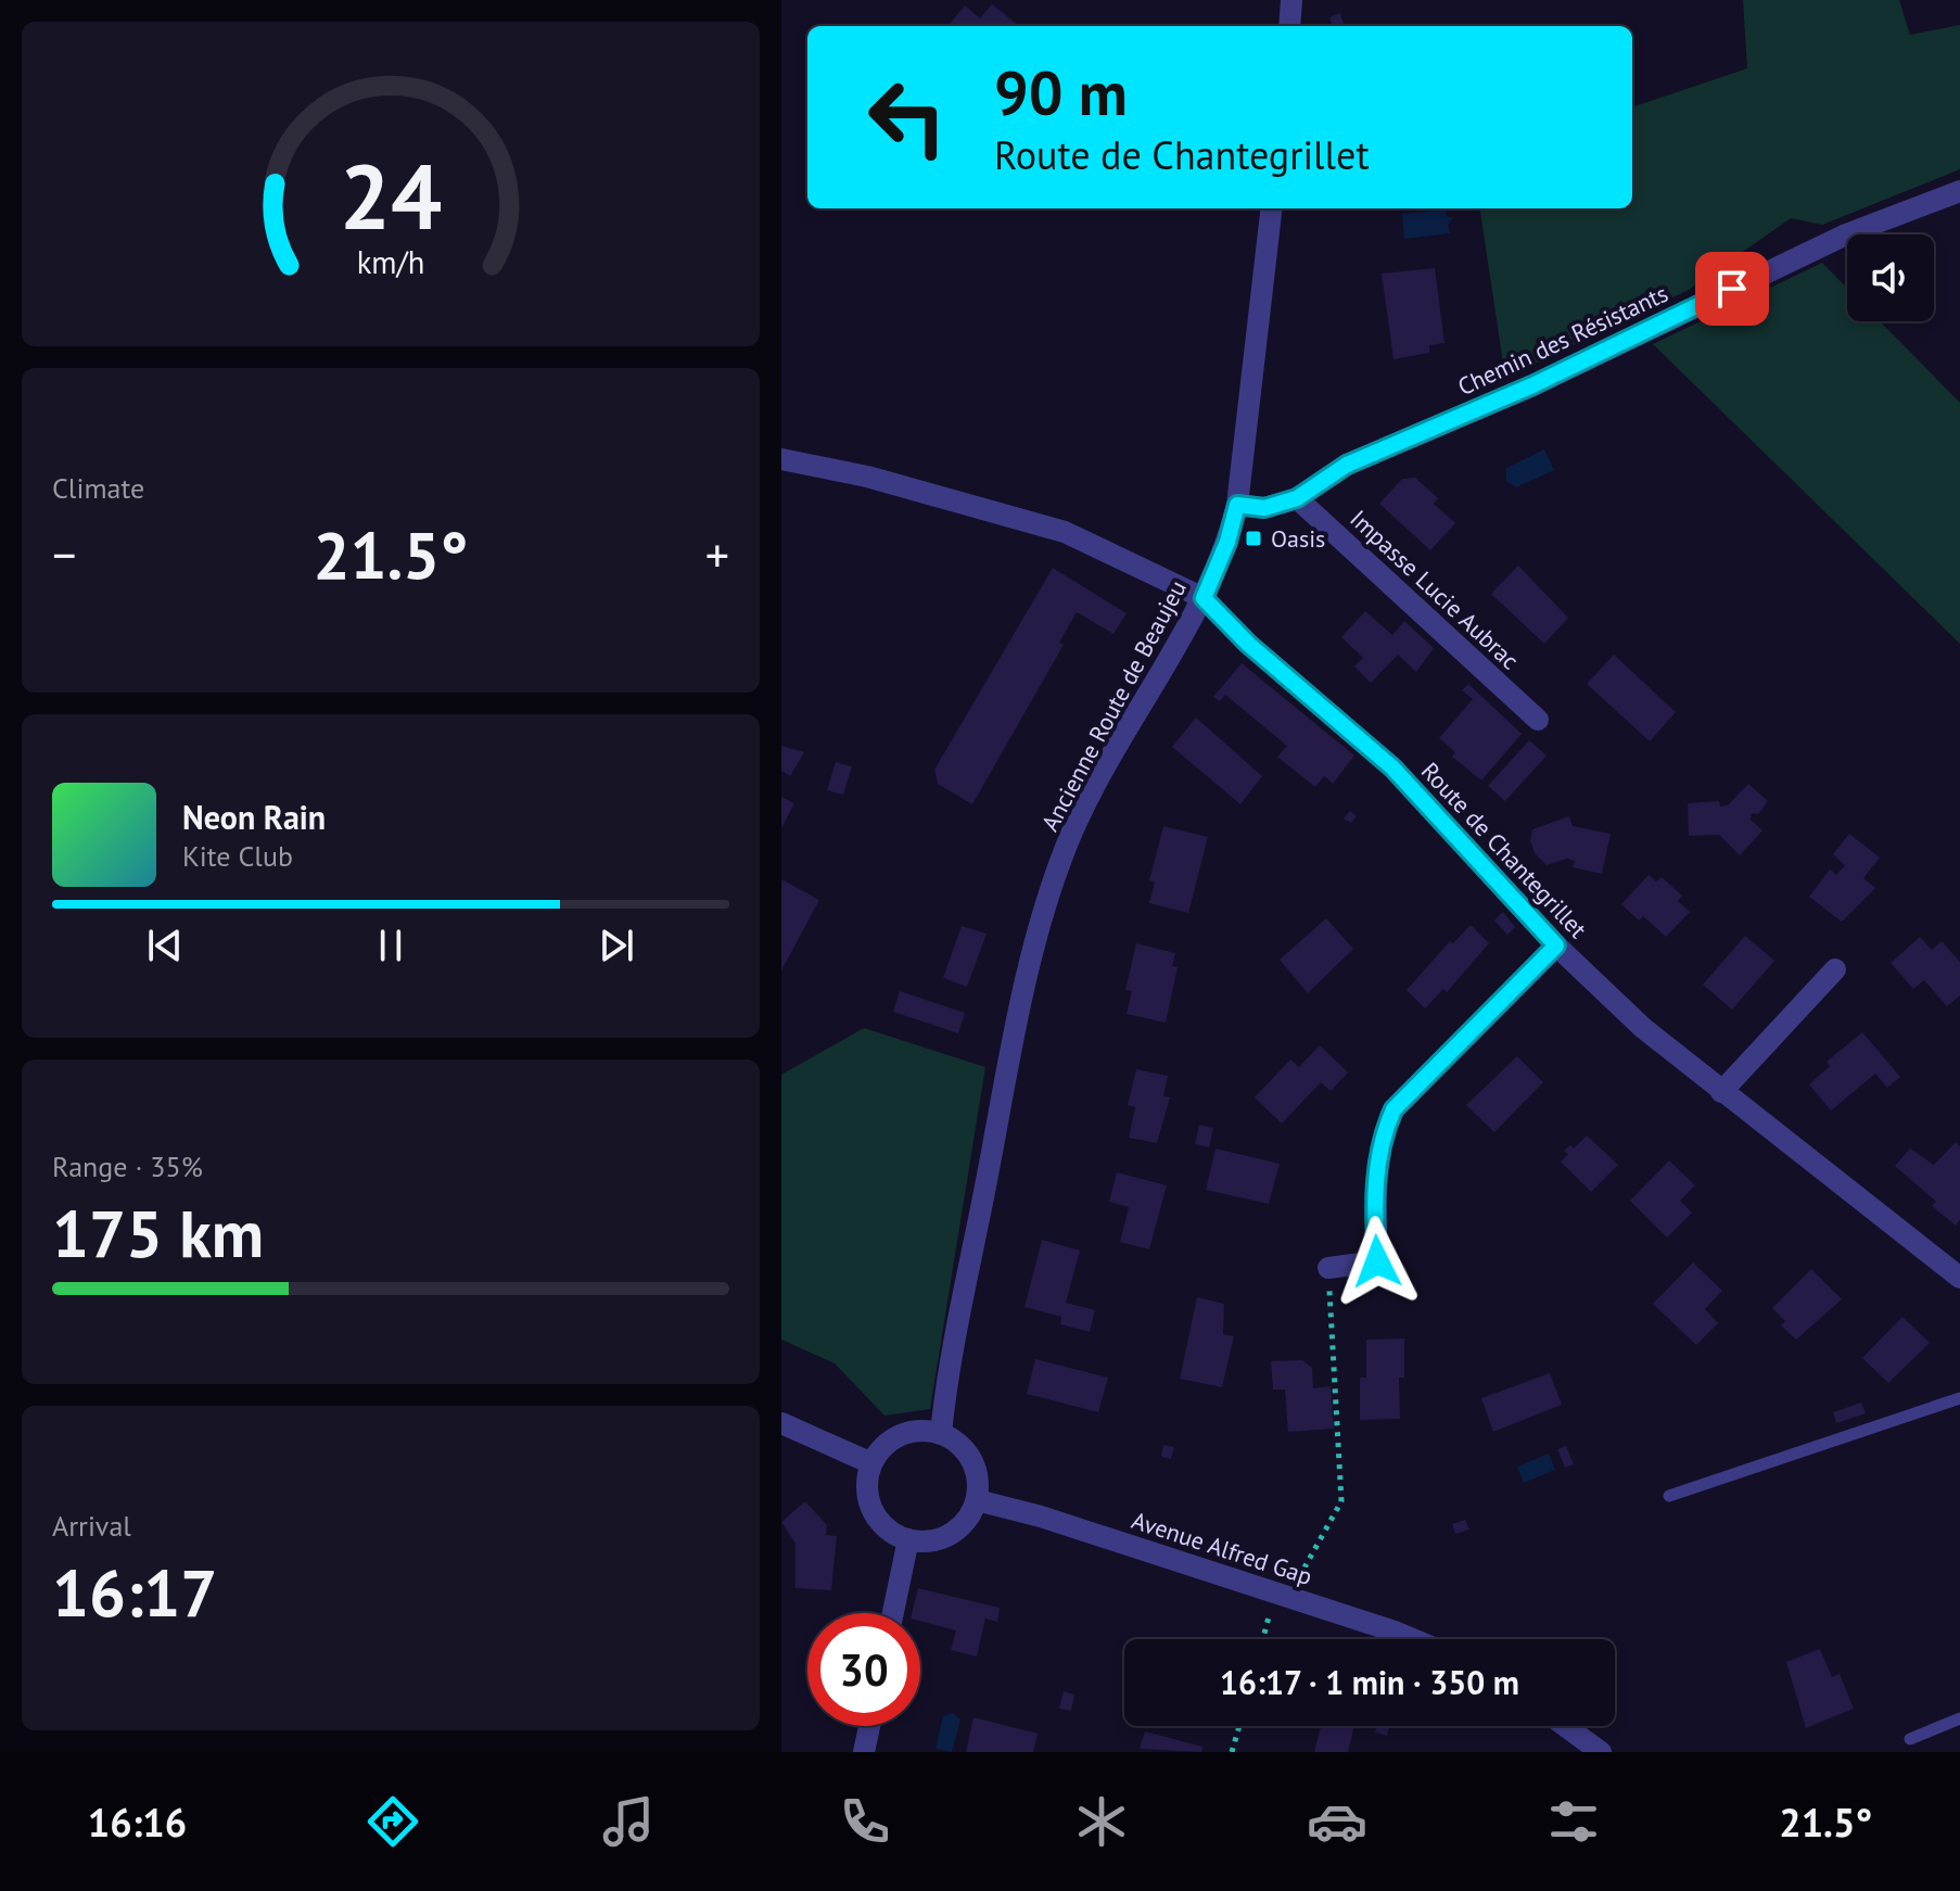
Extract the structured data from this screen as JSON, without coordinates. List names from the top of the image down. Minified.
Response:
{"streets":{"street":["Chemin des Résistants","Impasse Lucie Aubrac","Ancienne Route de Beaujeu","Route de Chantegrillet","Avenue Alfred Gap"]},"crossings":[["Chemin des Résistants","Impasse Lucie Aubrac"],["Chemin des Résistants","Ancienne Route de Beaujeu"],["Ancienne Route de Beaujeu","Route de Chantegrillet"],["Ancienne Route de Beaujeu","Avenue Alfred Gap"]],"places":{"transit":["Oasis"]},"page":{"turn":["90 m","Route de Chantegrillet"],"tile":["Climate",["Range · 35%","175 km"],["Arrival","16:17"]],"heat":["−","21.5°","+"],"song":["Neon Rain","Kite Club"],"limit":"30","trip":"16:17 · 1 min · 350 m","tabs":["16:16","21.5°"],"gauge":["24","km/h"]}}
